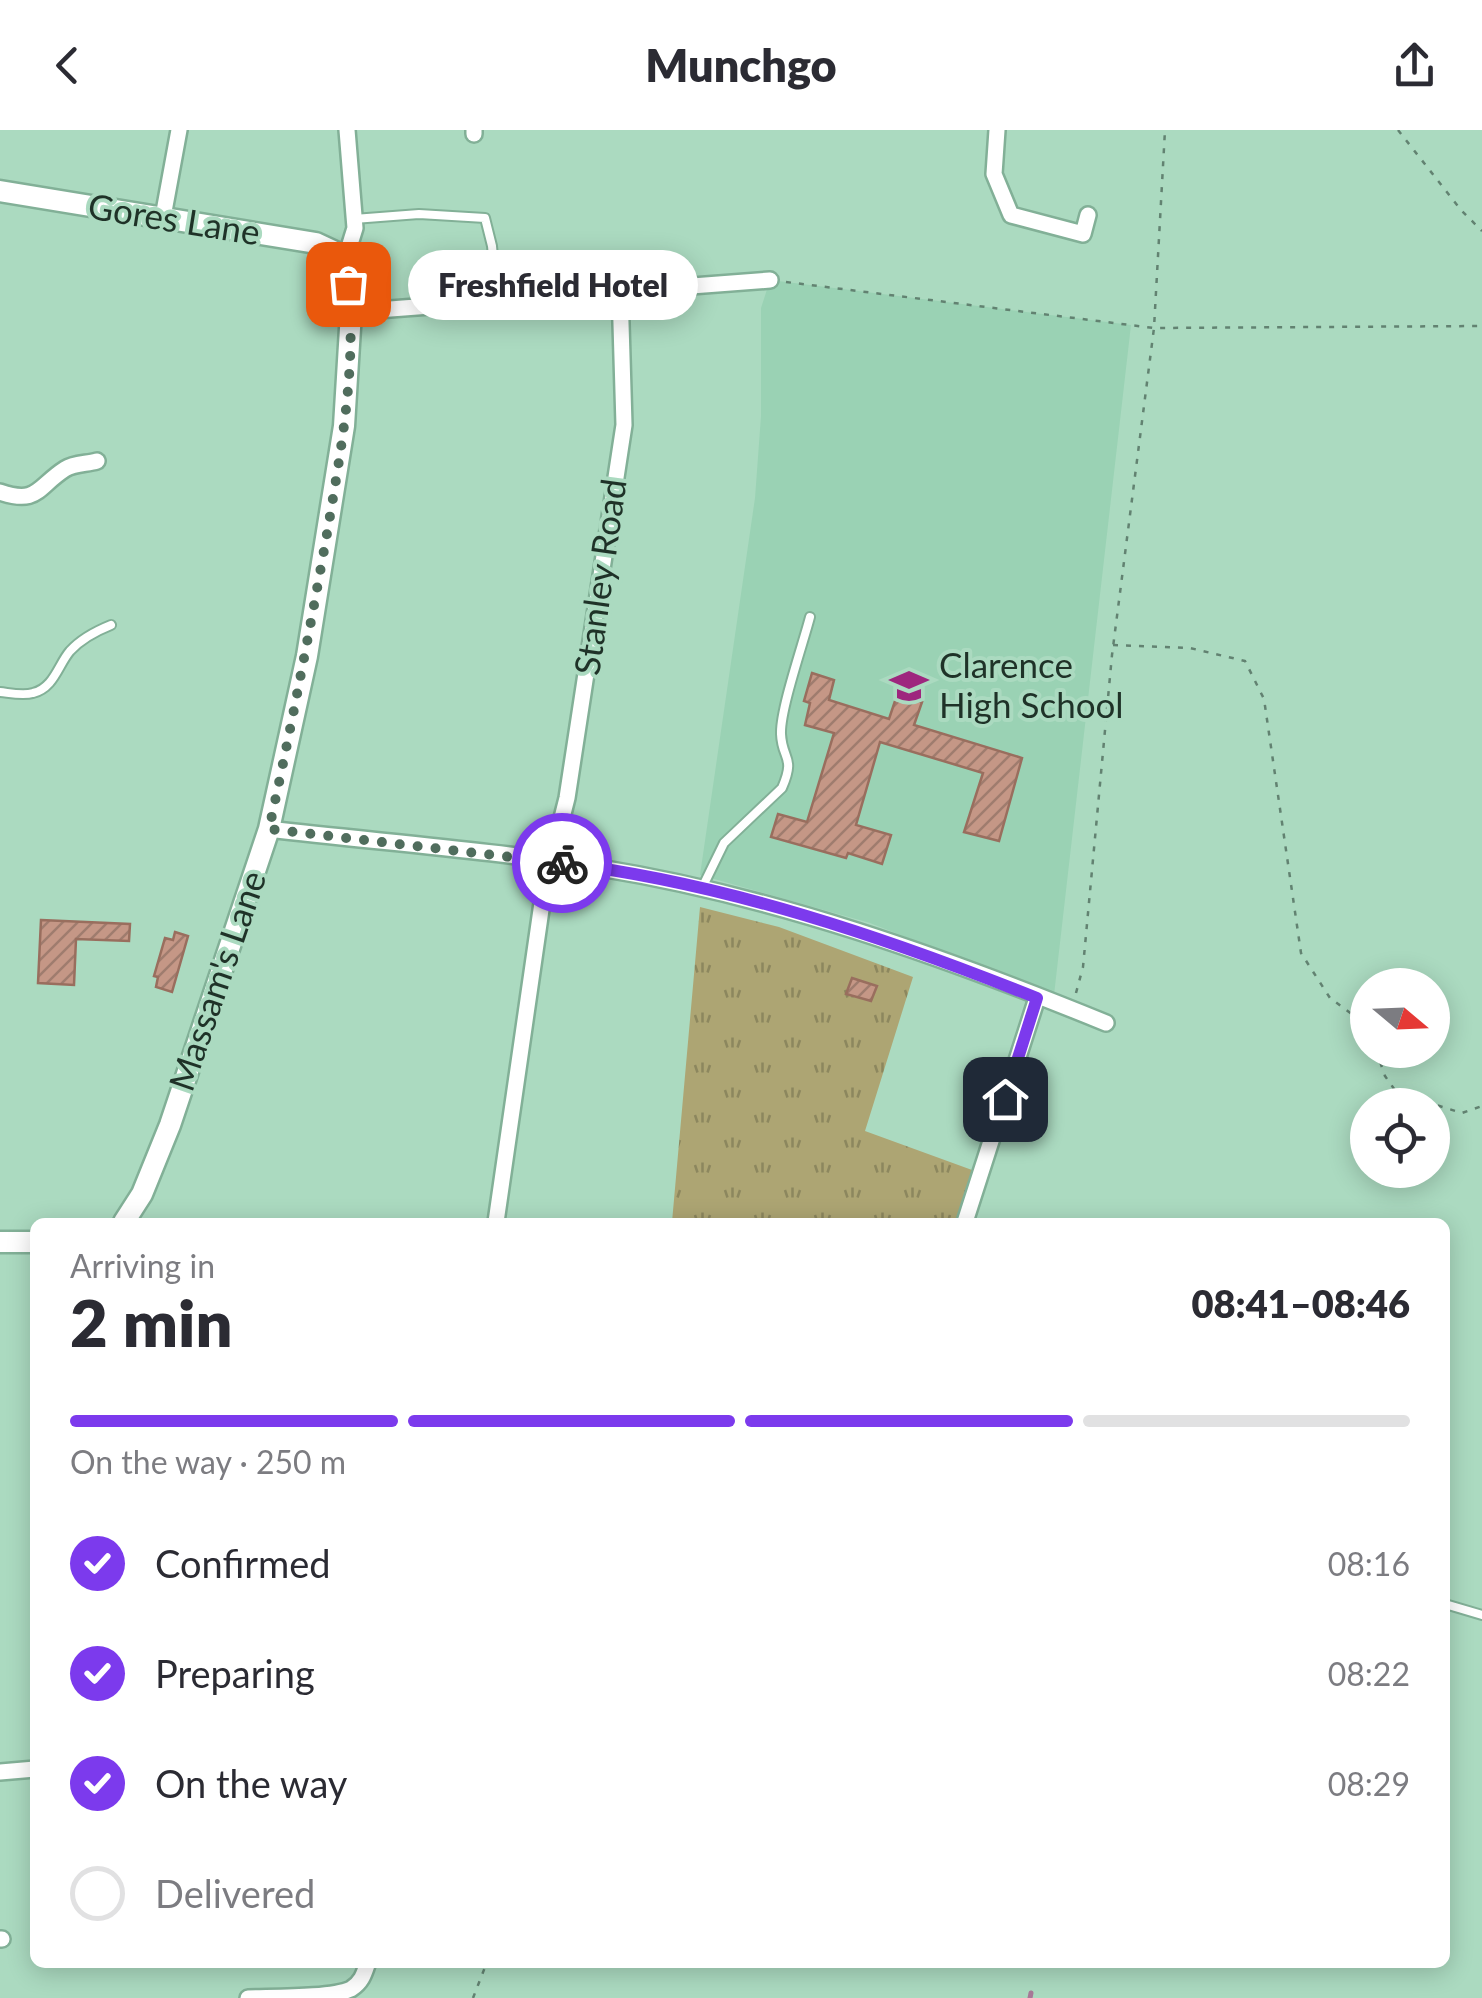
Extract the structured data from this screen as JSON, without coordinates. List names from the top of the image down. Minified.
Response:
{"streets":{"street":["Gores Lane","Stanley Road","Massam's Lane"]},"crossings":[["Gores Lane","Massam's Lane"]],"places":{"other":["Freshfield Hotel"],"school or university":["Clarence High School"]},"north":"right","page":{"header":"Munchgo","bubble":"Freshfield Hotel","heading":["2 min","Arriving in","08:41–08:46"],"bar":"On the way · 250 m","list":[["Confirmed","08:16"],["Preparing","08:22"],["On the way","08:29"],"Delivered"]}}
